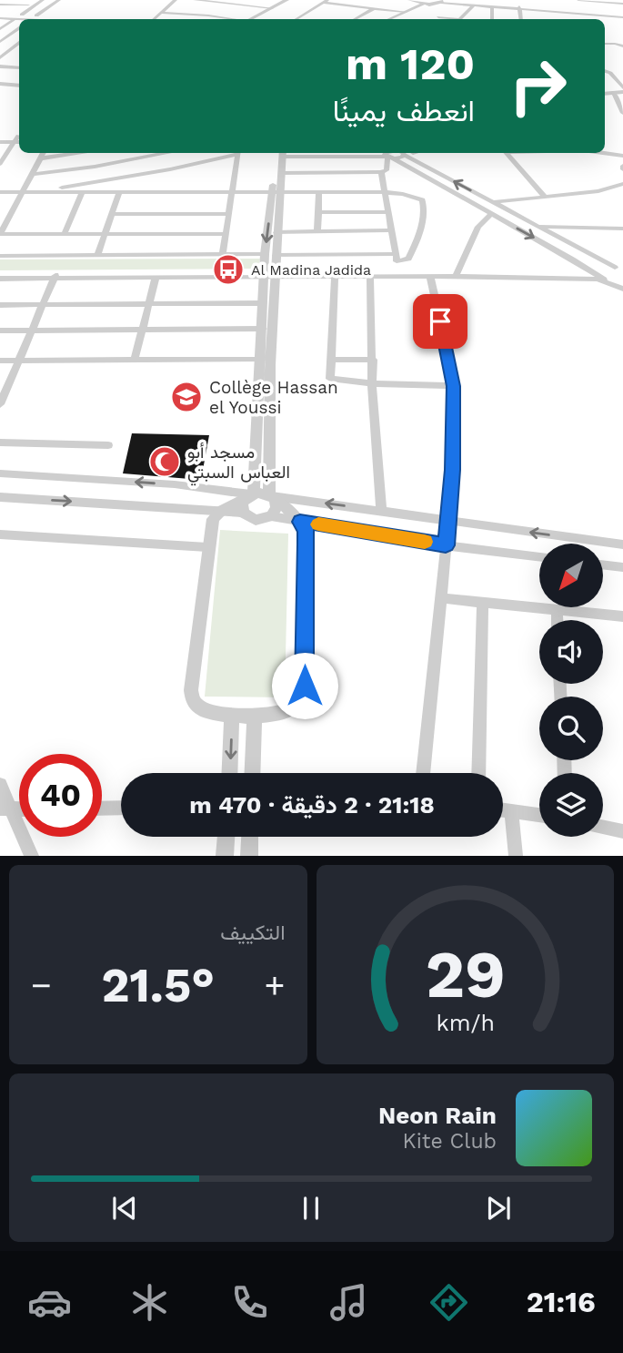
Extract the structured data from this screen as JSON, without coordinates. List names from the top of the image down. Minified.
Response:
{"places":{"bus stop":["Al Madina Jadida"],"school or university":["Collège Hassan el Youssi"],"mosque":["مسجد أبو العباس السبتي"]},"north":"bottom left","page":{"turn":["120 m","انعطف يمينًا"],"limit":"40","trip":"21:18 · 2 دقيقة · 470 m","tile":"التكييف","heat":["−","21.5°","+"],"song":["Neon Rain","Kite Club"],"tabs":"21:16","gauge":["29","km/h"]}}
